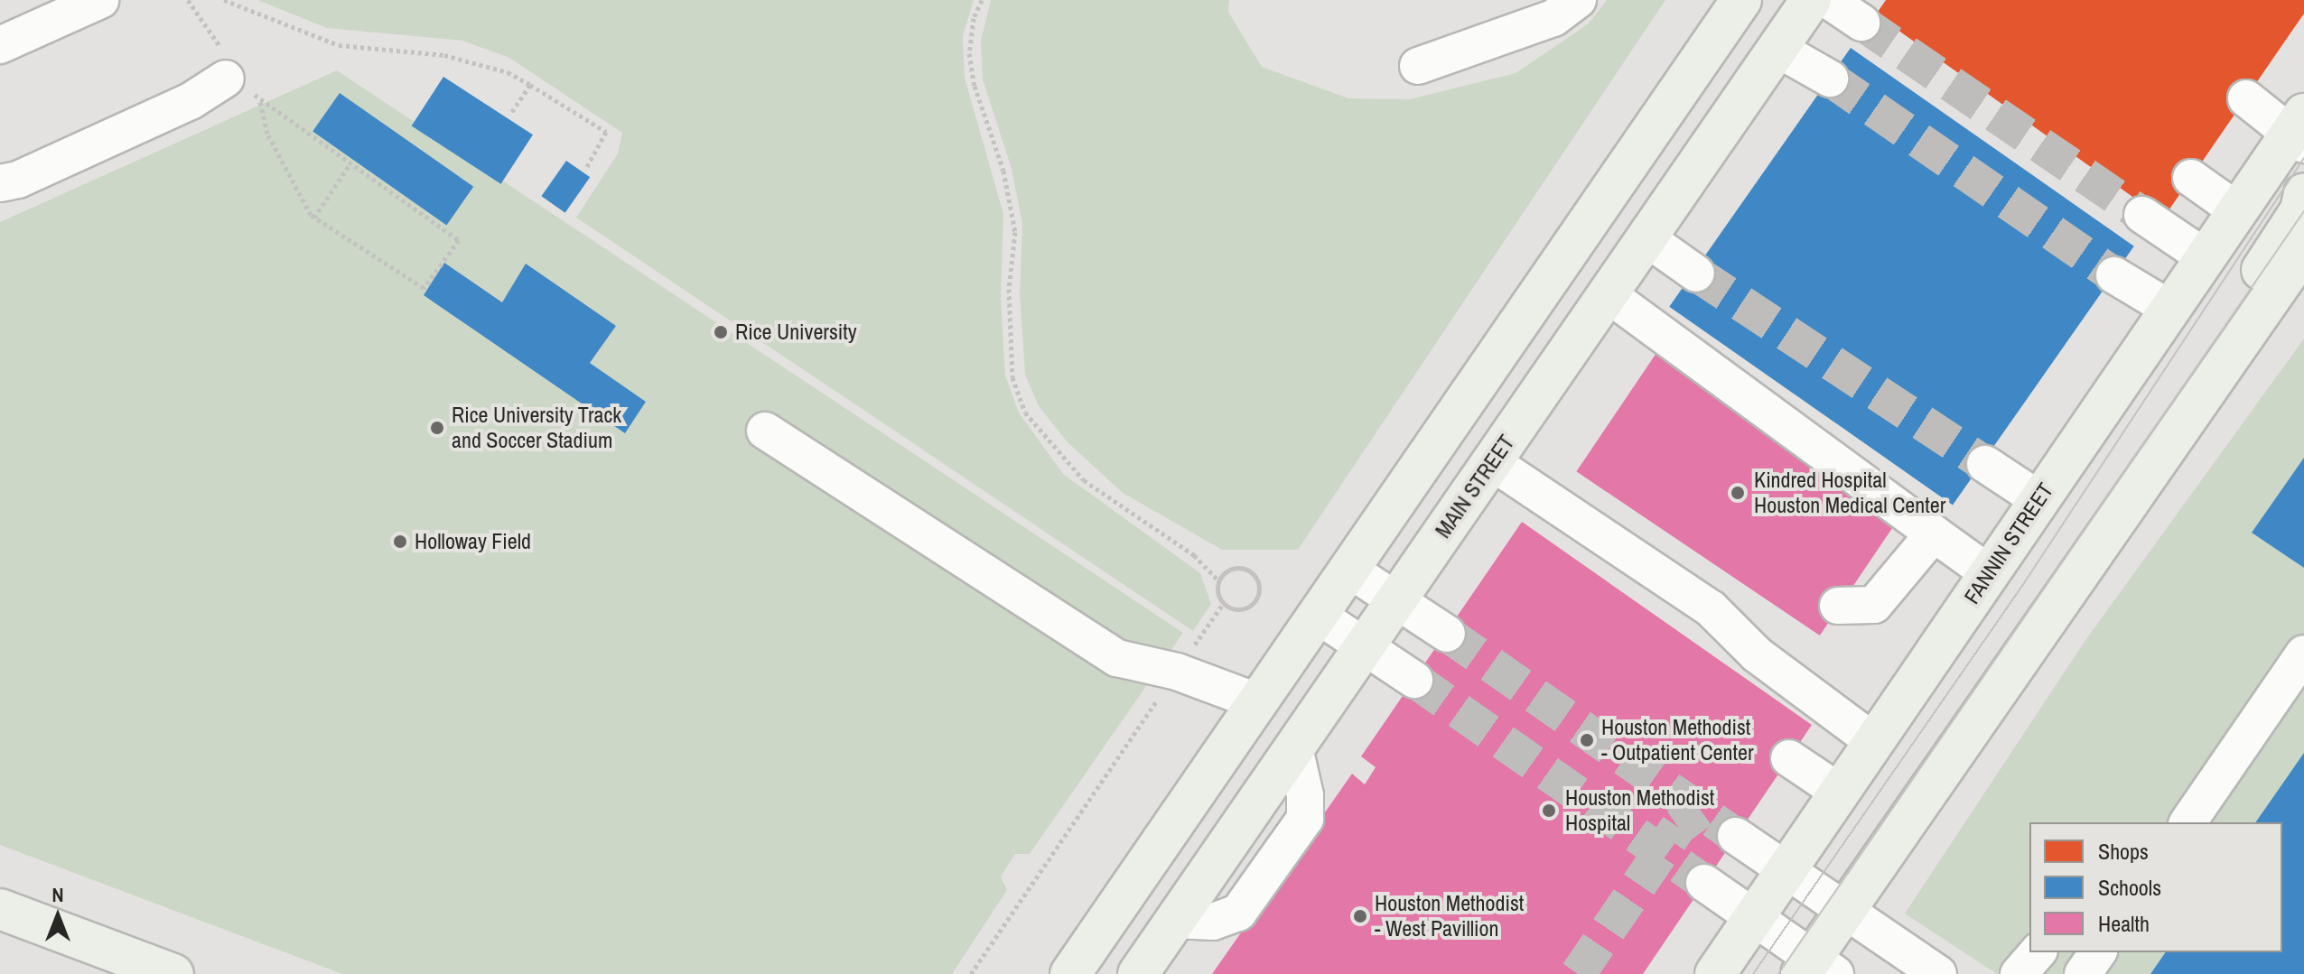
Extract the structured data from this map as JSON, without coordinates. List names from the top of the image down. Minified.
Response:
{"streets":{"main road":["MAIN STREET","FANNIN STREET"]},"places":["Rice University","Rice University Track and Soccer Stadium","Kindred Hospital Houston Medical Center","Holloway Field","Houston Methodist - Outpatient Center","Houston Methodist Hospital","Houston Methodist - West Pavillion"],"legend":["Shops","Schools","Health"],"north":"top"}
